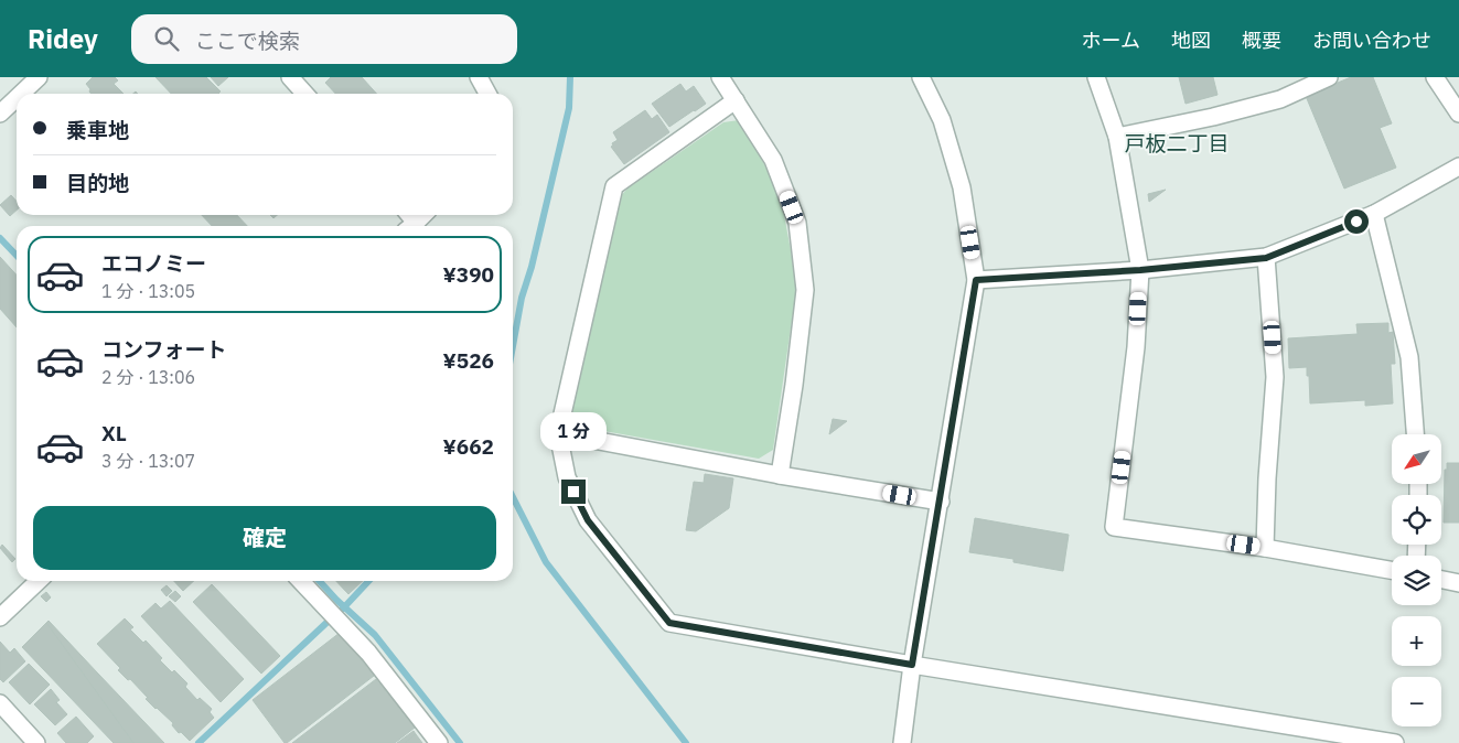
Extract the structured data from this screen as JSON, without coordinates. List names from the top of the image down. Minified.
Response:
{"districts":["戸板二丁目"],"north":"bottom left","page":{"header":"Ridey","search":"ここで検索","nav":["ホーム","地図","概要","お問い合わせ"],"banner":["乗車地","目的地"],"list":[{"name":"エコノミー","note":"1 分 · 13:05","value":"¥390"},{"name":"コンフォート","note":"2 分 · 13:06","value":"¥526"},{"name":"XL","note":"3 分 · 13:07","value":"¥662"}],"bubble":"1 分","map_buttons":["+","−"],"buttons":"確定"}}
